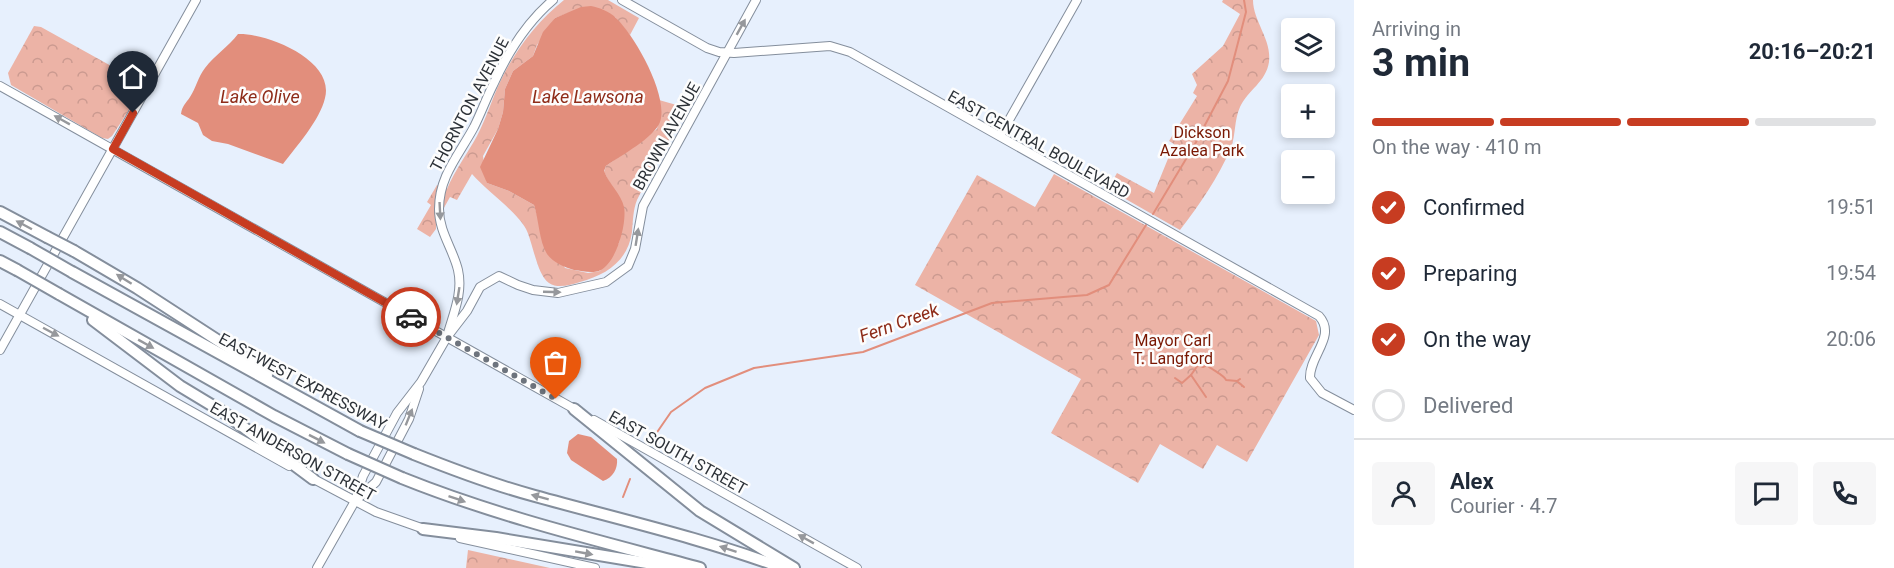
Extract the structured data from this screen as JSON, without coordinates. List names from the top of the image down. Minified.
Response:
{"streets":{"highway":["EAST-WEST EXPRESSWAY"],"street":["THORNTON AVENUE","BROWN AVENUE","EAST CENTRAL BOULEVARD","EAST ANDERSON STREET","EAST SOUTH STREET"]},"crossings":[["THORNTON AVENUE","BROWN AVENUE"],["THORNTON AVENUE","EAST SOUTH STREET"],["BROWN AVENUE","EAST CENTRAL BOULEVARD"],["BROWN AVENUE","EAST SOUTH STREET"]],"one_way":["THORNTON AVENUE","BROWN AVENUE","EAST ANDERSON STREET","EAST SOUTH STREET"],"water":["Lake Olive","Lake Lawsona","Fern Creek"],"parks":["Dickson Azalea Park","Mayor Carl T. Langford"],"page":{"heading":["3 min","Arriving in","20:16–20:21"],"panel":["Alex","Courier · 4.7"],"map_buttons":["+","−"],"bar":"On the way · 410 m","list":[["Confirmed","19:51"],["Preparing","19:54"],["On the way","20:06"],"Delivered"]}}
